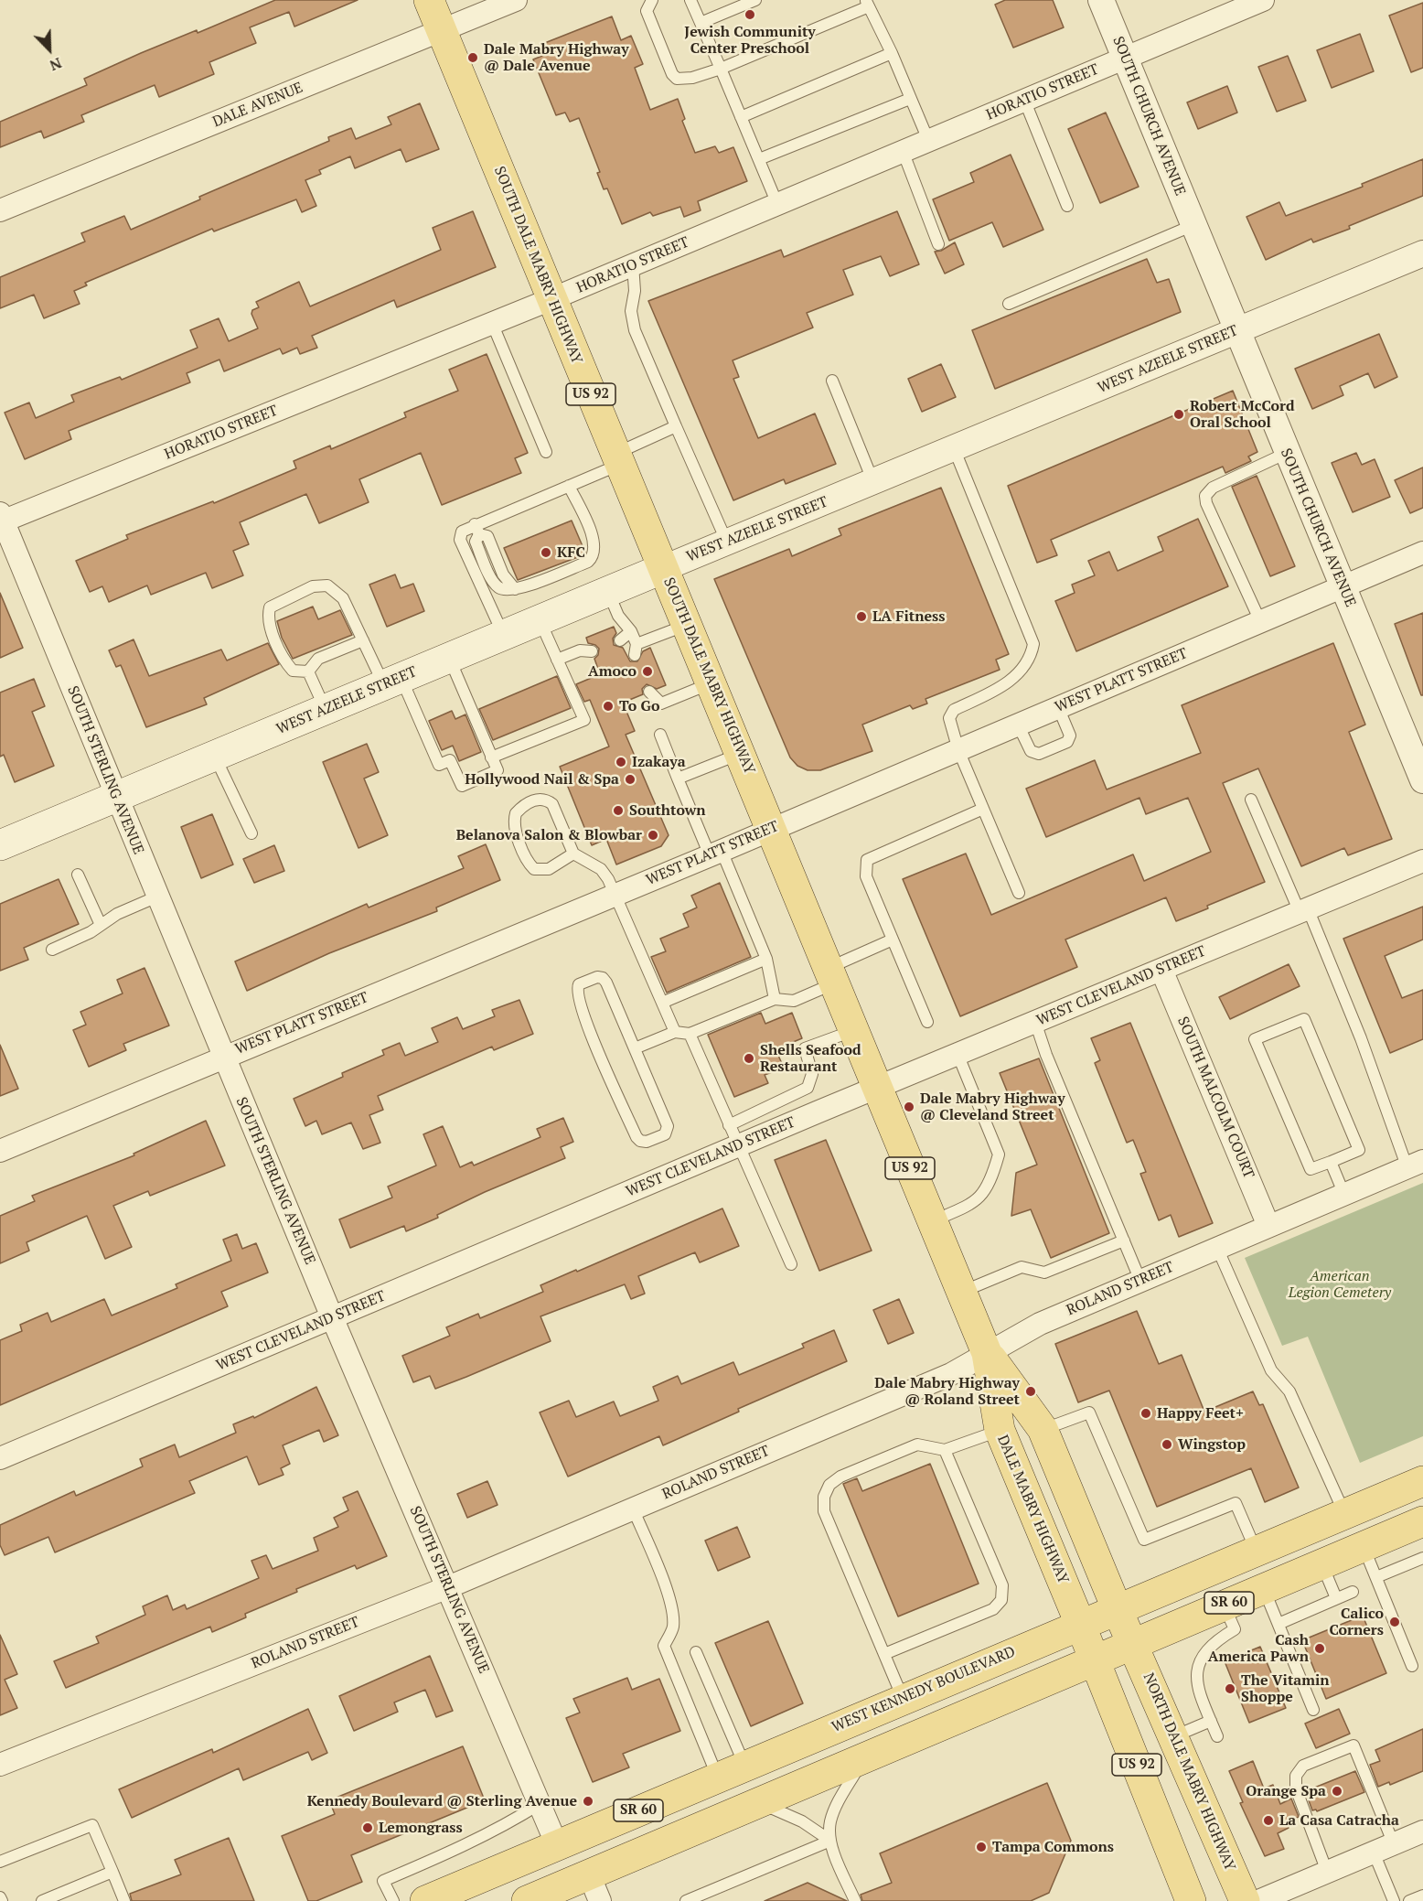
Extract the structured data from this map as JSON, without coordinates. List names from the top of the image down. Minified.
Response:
{"streets":{"main road":["SOUTH DALE MABRY HIGHWAY","WEST AZEELE STREET","US 92","DALE MABRY HIGHWAY","SR 60","WEST KENNEDY BOULEVARD","NORTH DALE MABRY HIGHWAY"],"street":["HORATIO STREET","DALE AVENUE","SOUTH CHURCH AVENUE","WEST PLATT STREET","SOUTH STERLING AVENUE","WEST CLEVELAND STREET","SOUTH MALCOLM COURT","ROLAND STREET"]},"crossings":[["HORATIO STREET","SOUTH CHURCH AVENUE"],["HORATIO STREET","SOUTH DALE MABRY HIGHWAY"],["HORATIO STREET","SOUTH STERLING AVENUE"],["DALE AVENUE","SOUTH DALE MABRY HIGHWAY"],["SOUTH CHURCH AVENUE","WEST AZEELE STREET"],["SOUTH CHURCH AVENUE","WEST PLATT STREET"],["SOUTH DALE MABRY HIGHWAY","WEST AZEELE STREET"],["SOUTH DALE MABRY HIGHWAY","US 92"],["SOUTH DALE MABRY HIGHWAY","WEST PLATT STREET"],["SOUTH DALE MABRY HIGHWAY","WEST CLEVELAND STREET"],["SOUTH DALE MABRY HIGHWAY","ROLAND STREET"],["SOUTH DALE MABRY HIGHWAY","DALE MABRY HIGHWAY"],["WEST AZEELE STREET","SOUTH STERLING AVENUE"],["US 92","ROLAND STREET"],["US 92","DALE MABRY HIGHWAY"],["US 92","SR 60"],["US 92","WEST KENNEDY BOULEVARD"],["US 92","NORTH DALE MABRY HIGHWAY"],["WEST PLATT STREET","SOUTH STERLING AVENUE"],["SOUTH STERLING AVENUE","WEST CLEVELAND STREET"],["SOUTH STERLING AVENUE","ROLAND STREET"],["SOUTH STERLING AVENUE","WEST KENNEDY BOULEVARD"],["WEST CLEVELAND STREET","SOUTH MALCOLM COURT"],["SOUTH MALCOLM COURT","ROLAND STREET"],["ROLAND STREET","DALE MABRY HIGHWAY"],["DALE MABRY HIGHWAY","SR 60"],["DALE MABRY HIGHWAY","WEST KENNEDY BOULEVARD"],["SR 60","NORTH DALE MABRY HIGHWAY"]],"parks":["American Legion Cemetery"],"places":["Jewish Community Center Preschool","Dale Mabry Highway @ Dale Avenue","Robert McCord Oral School","KFC","LA Fitness","Amoco","To Go","Izakaya","Hollywood Nail & Spa","Southtown","Belanova Salon & Blowbar","Shells Seafood Restaurant","Dale Mabry Highway @ Cleveland Street","Dale Mabry Highway @ Roland Street","Happy Feet+","Wingstop","Calico Corners","Cash America Pawn","The Vitamin Shoppe","Orange Spa","Kennedy Boulevard @ Sterling Avenue","La Casa Catracha","Lemongrass","Tampa Commons"],"north":"bottom right"}
